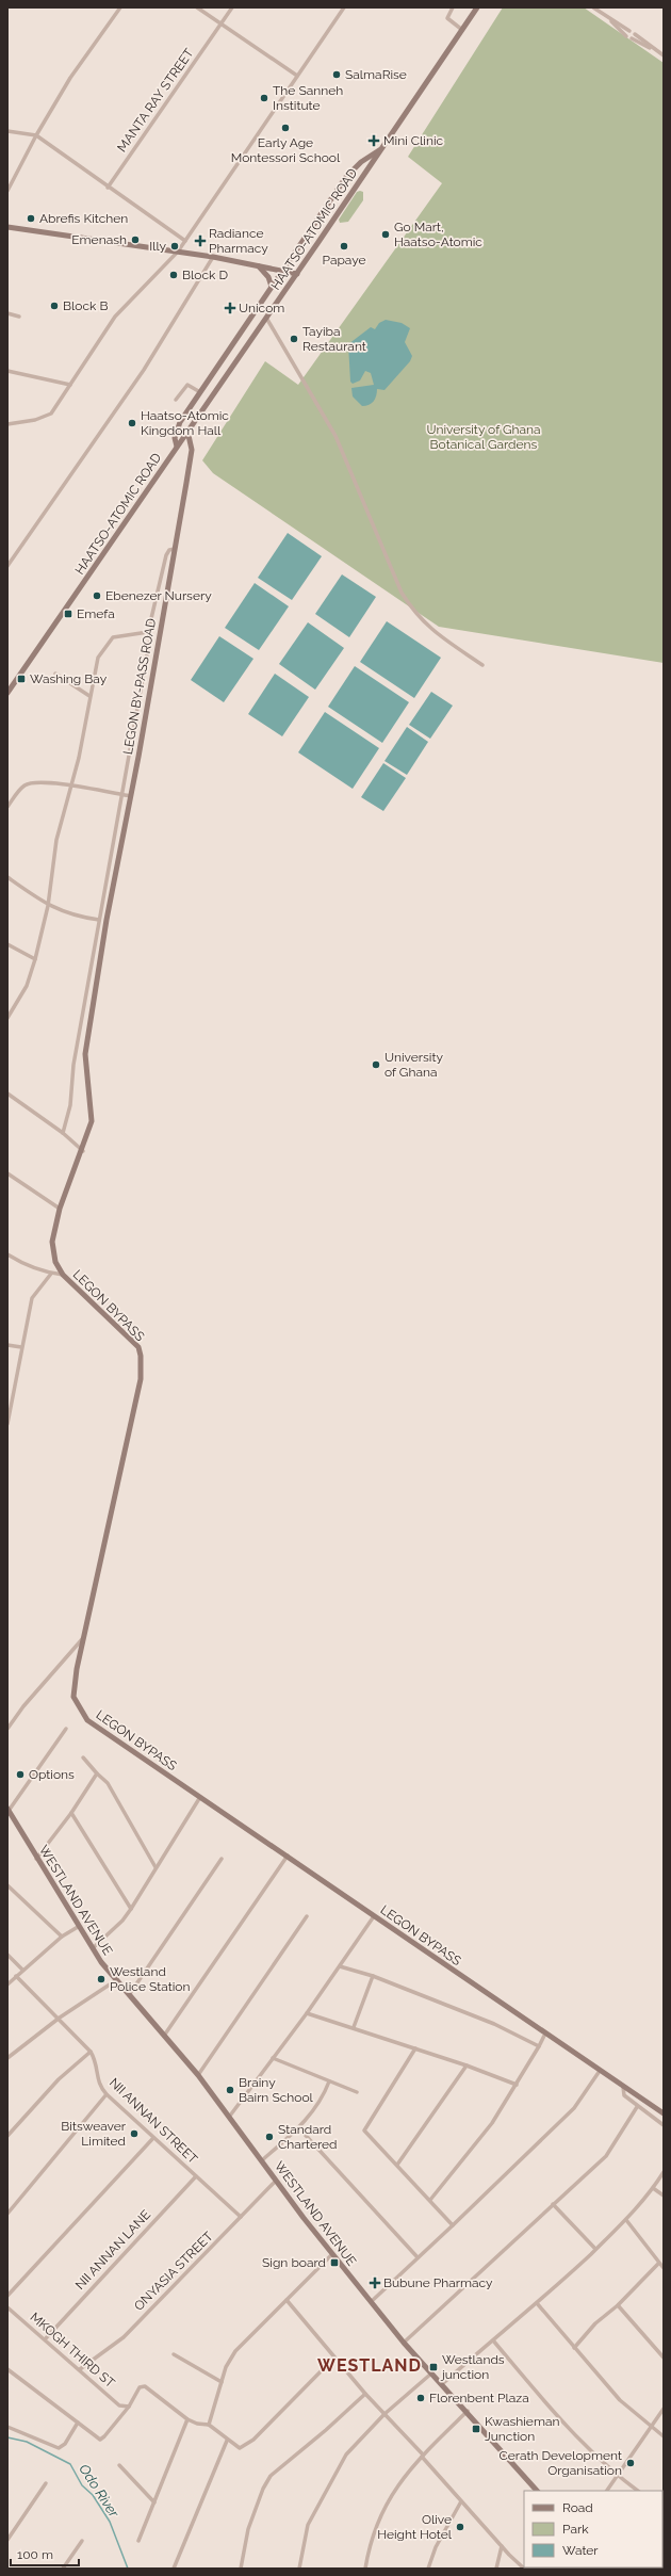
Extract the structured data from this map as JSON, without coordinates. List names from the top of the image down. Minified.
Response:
{"streets":{"street":["MANTA RAY STREET","HAATSO-ATOMIC ROAD","LEGON BY-PASS ROAD","LEGON BYPASS","WESTLAND AVENUE","NII ANNAN STREET","NII ANNAN LANE","ONYASIA STREET","MKOGH THIRD ST"]},"crossings":[["HAATSO-ATOMIC ROAD","LEGON BY-PASS ROAD"],["LEGON BY-PASS ROAD","LEGON BYPASS"],["WESTLAND AVENUE","ONYASIA STREET"],["NII ANNAN STREET","NII ANNAN LANE"],["NII ANNAN STREET","ONYASIA STREET"],["NII ANNAN LANE","MKOGH THIRD ST"],["ONYASIA STREET","MKOGH THIRD ST"]],"districts":["WESTLAND"],"water":["Odo River"],"parks":["University of Ghana Botanical Gardens"],"places":{"other":["SalmaRise","The Sanneh Institute","Early Age Montessori School","Abrefis Kitchen","Go Mart, Haatso-Atomic","Emenash","Illy","Papaye","Block D","Block B","Tayiba Restaurant","Haatso-Atomic Kingdom Hall","Ebenezer Nursery","University of Ghana","Options","Westland Police Station","Brainy Bairn School","Bitsweaver Limited","Standard Chartered","Florenbent Plaza","Cerath Development Organisation","Olive Height Hotel"],"health":["Mini Clinic","Radiance Pharmacy","Unicom","Bubune Pharmacy"],"transit":["Emefa","Washing Bay","Sign board","Westlands junction","Kwashieman Junction"]},"legend":["Road","Park","Water"],"scale_bar":"100 m"}
